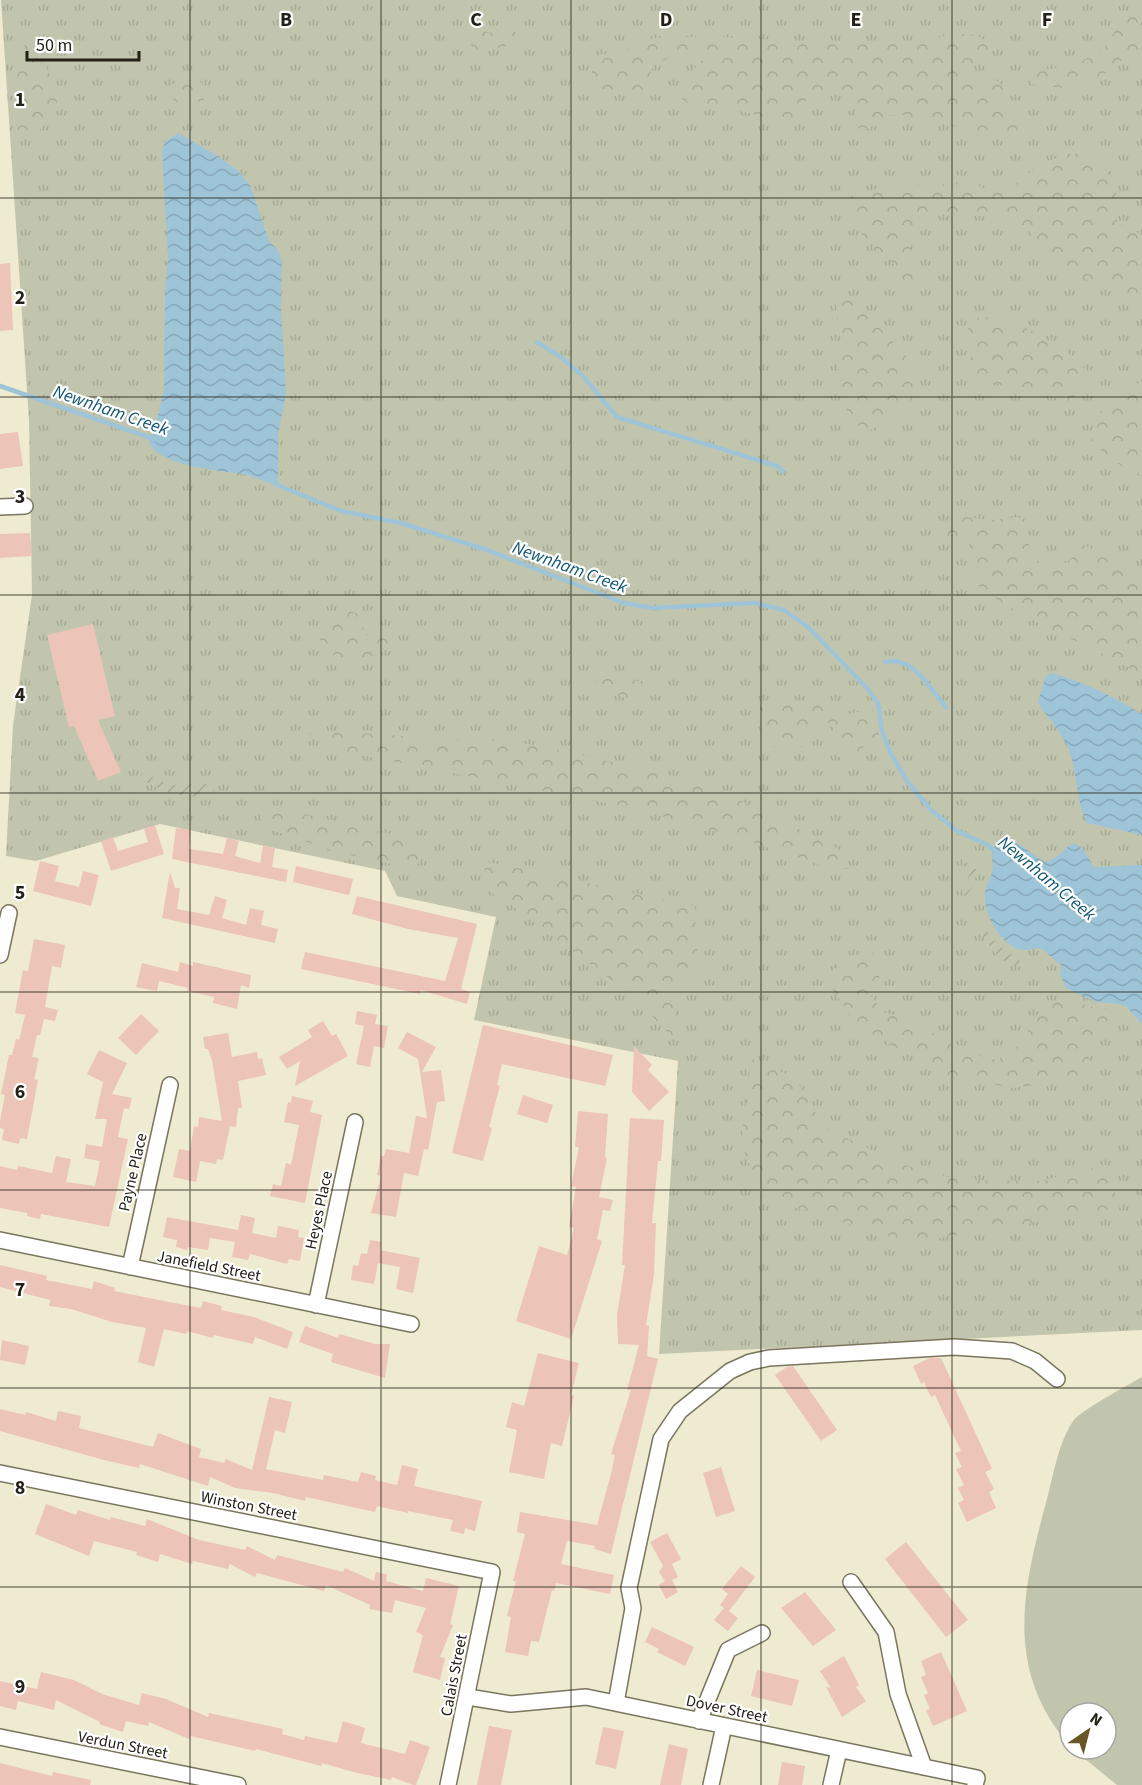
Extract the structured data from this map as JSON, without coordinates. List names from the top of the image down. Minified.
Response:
{"streets":{"street":["Payne Place","Heyes Place","Janefield Street","Winston Street","Calais Street","Dover Street","Verdun Street"]},"crossings":[["Payne Place","Janefield Street"],["Heyes Place","Janefield Street"],["Winston Street","Calais Street"],["Calais Street","Dover Street"]],"water":["Newnham Creek"],"scale_bar":"50 m","north":"top right","grid":{"columns":["B","C","D","E","F"],"rows":["1","2","3","4","5","6","7","8","9"]}}
